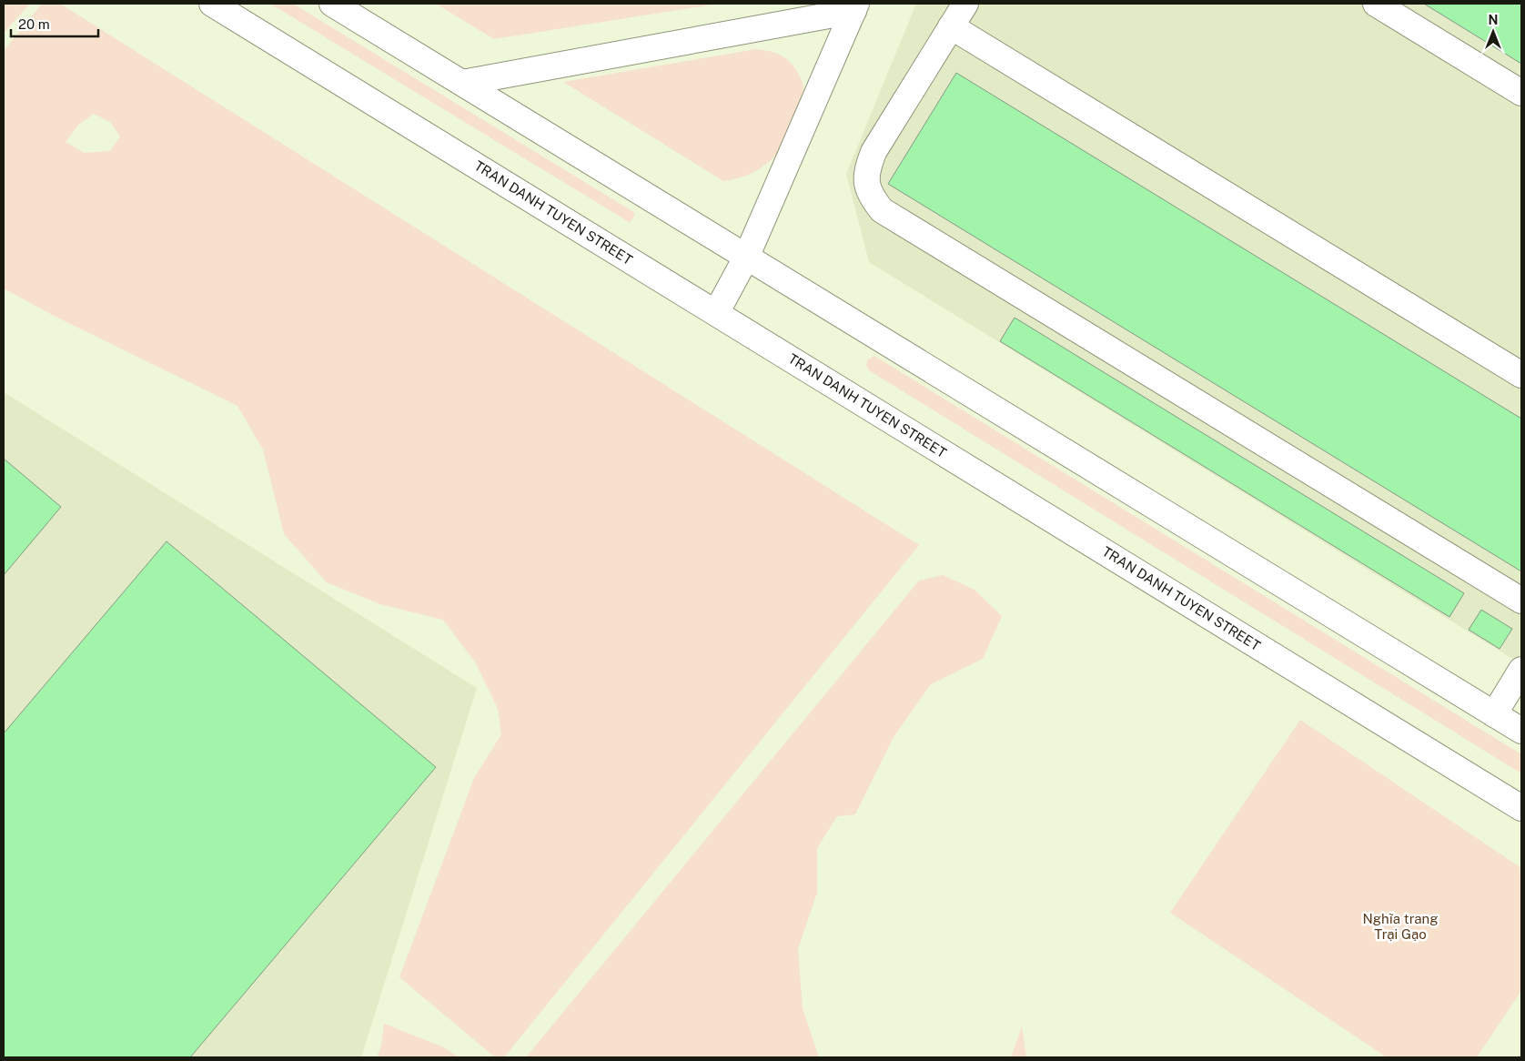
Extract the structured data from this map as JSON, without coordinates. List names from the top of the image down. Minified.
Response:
{"streets":{"main road":["TRAN DANH TUYEN STREET"]},"parks":["Nghĩa trang Trại Gạo"],"scale_bar":"20 m","north":"top"}
